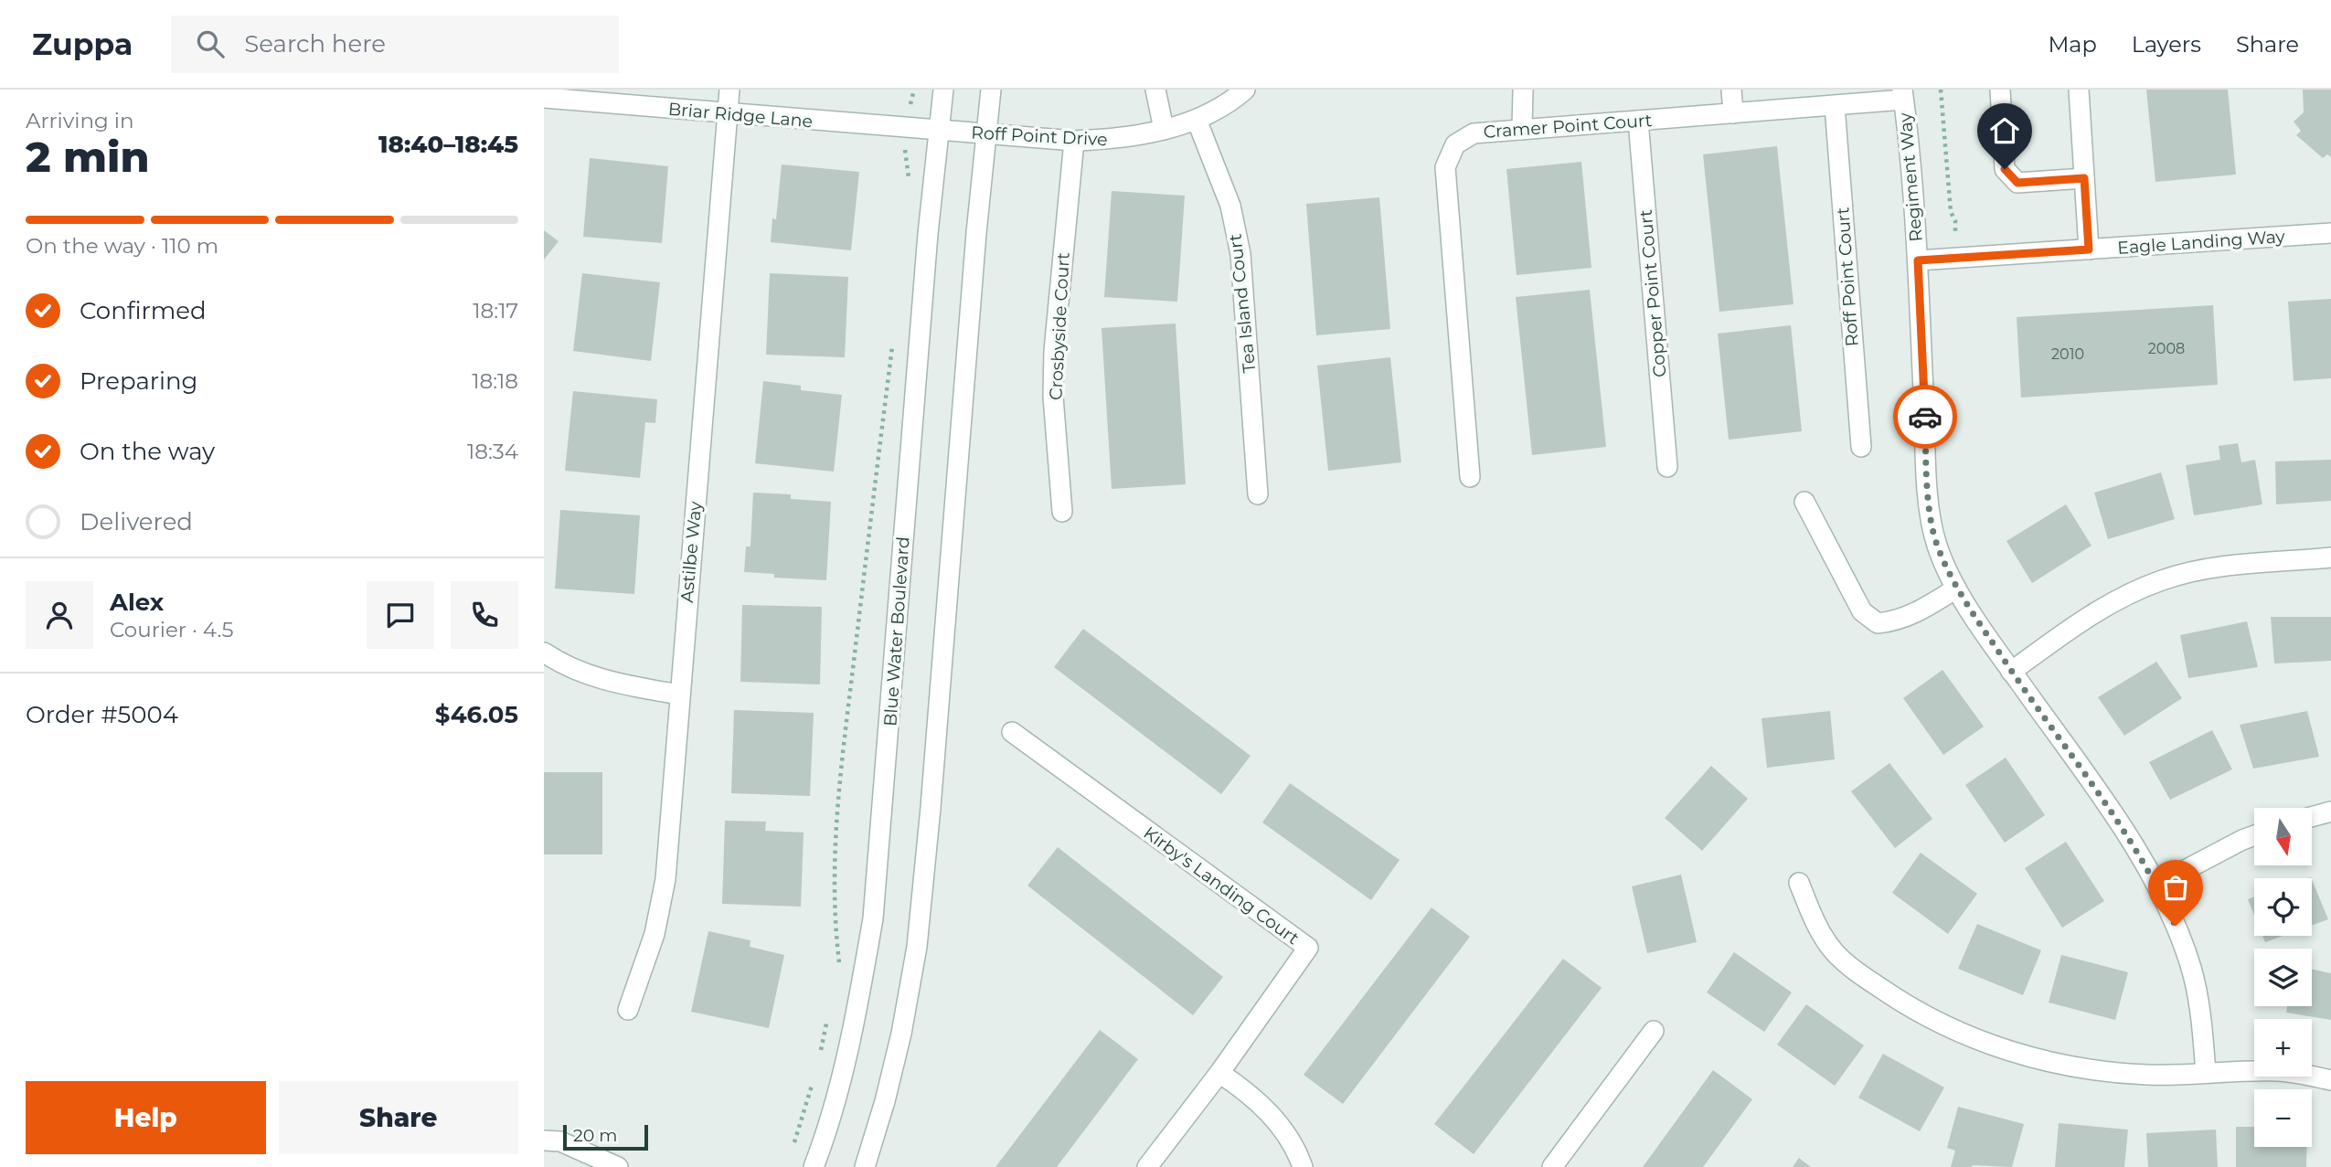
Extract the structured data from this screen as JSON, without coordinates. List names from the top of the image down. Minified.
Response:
{"streets":{"street":["Briar Ridge Lane","Cramer Point Court","Roff Point Drive","Regiment Way","Eagle Landing Way","Roff Point Court","Copper Point Court","Tea Island Court","Crosbyside Court","Astilbe Way","Blue Water Boulevard","Kirby's Landing Court"]},"crossings":[["Briar Ridge Lane","Roff Point Drive"],["Briar Ridge Lane","Astilbe Way"],["Briar Ridge Lane","Blue Water Boulevard"],["Cramer Point Court","Regiment Way"],["Cramer Point Court","Roff Point Court"],["Cramer Point Court","Copper Point Court"],["Roff Point Drive","Tea Island Court"],["Roff Point Drive","Crosbyside Court"],["Roff Point Drive","Blue Water Boulevard"],["Regiment Way","Eagle Landing Way"]],"house_numbers":["2008","2010"],"scale_bar":"20 m","north":"bottom","page":{"header":"Zuppa","search":"Search here","nav":["Map","Layers","Share"],"heading":["2 min","Arriving in","18:40–18:45"],"panel":["Alex","Courier · 4.5","Order #5004","$46.05"],"bar":"On the way · 110 m","list":[["Confirmed","18:17"],["Preparing","18:18"],["On the way","18:34"],"Delivered"],"map_buttons":["+","−"],"buttons":["Help","Share"],"scale":"20 m"}}
